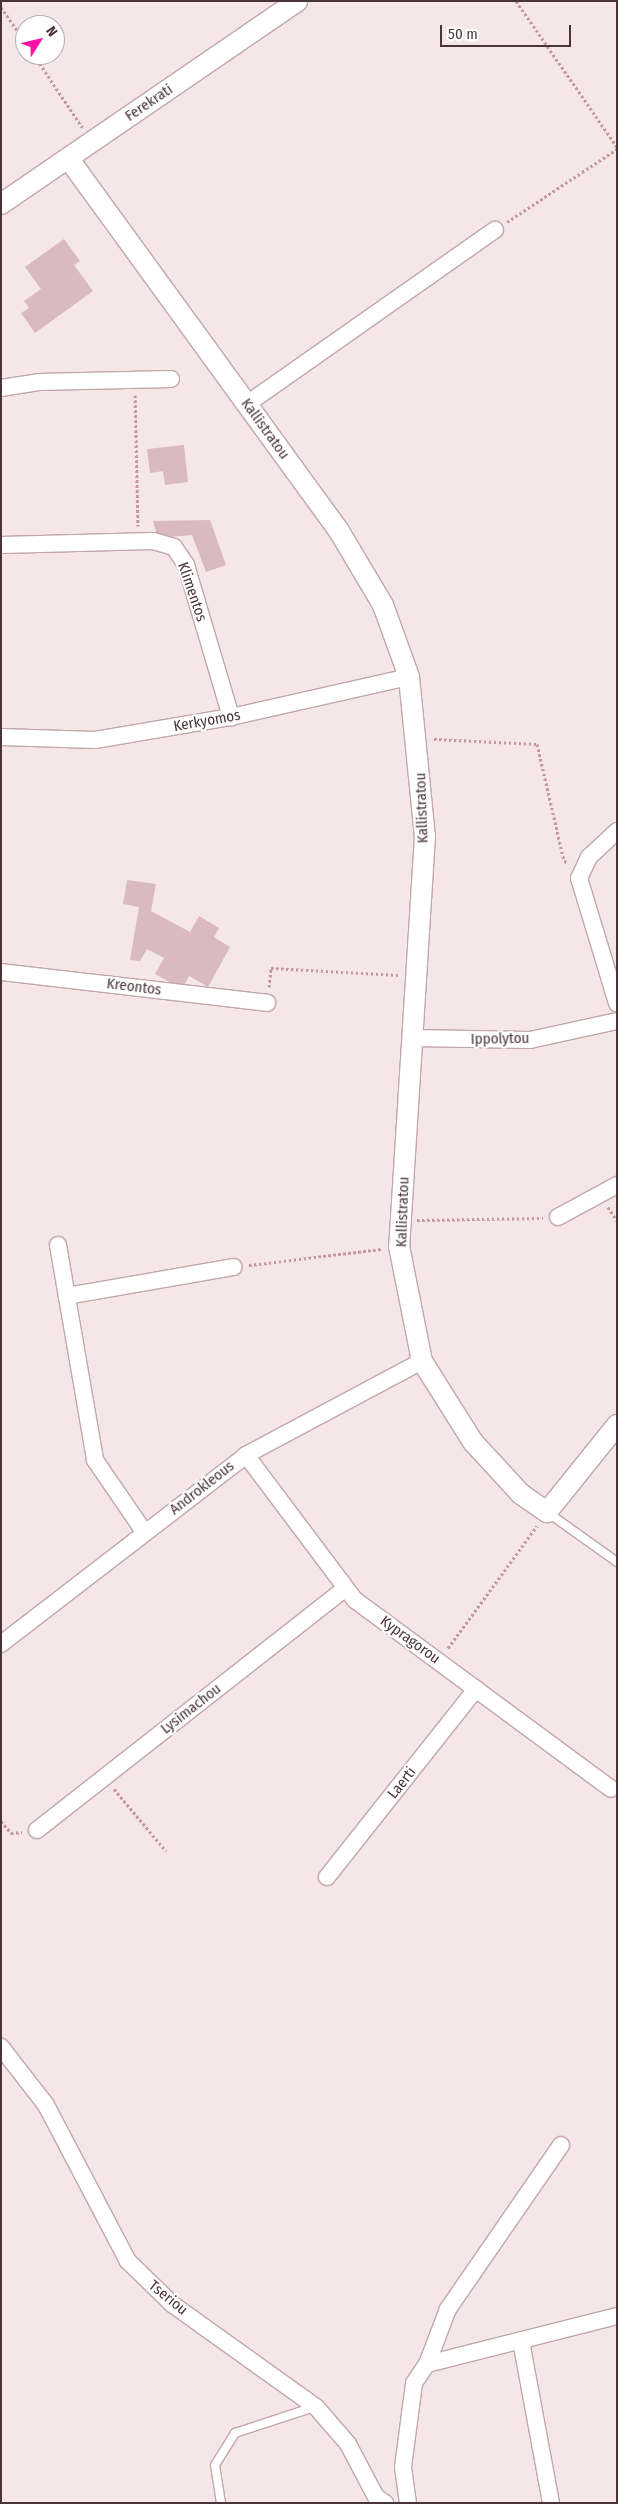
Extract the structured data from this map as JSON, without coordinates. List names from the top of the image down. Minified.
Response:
{"streets":{"street":["Ferekrati","Kallistratou","Klimentos","Kerkyomos","Kreontos","Ippolytou","Androkleous","Kypragorou","Lysimachou","Laerti","Tseriou"]},"crossings":[["Ferekrati","Kallistratou"],["Kallistratou","Kerkyomos"],["Kallistratou","Ippolytou"],["Kallistratou","Androkleous"],["Klimentos","Kerkyomos"],["Androkleous","Kypragorou"],["Kypragorou","Lysimachou"],["Kypragorou","Laerti"]],"scale_bar":"50 m","north":"top right"}
